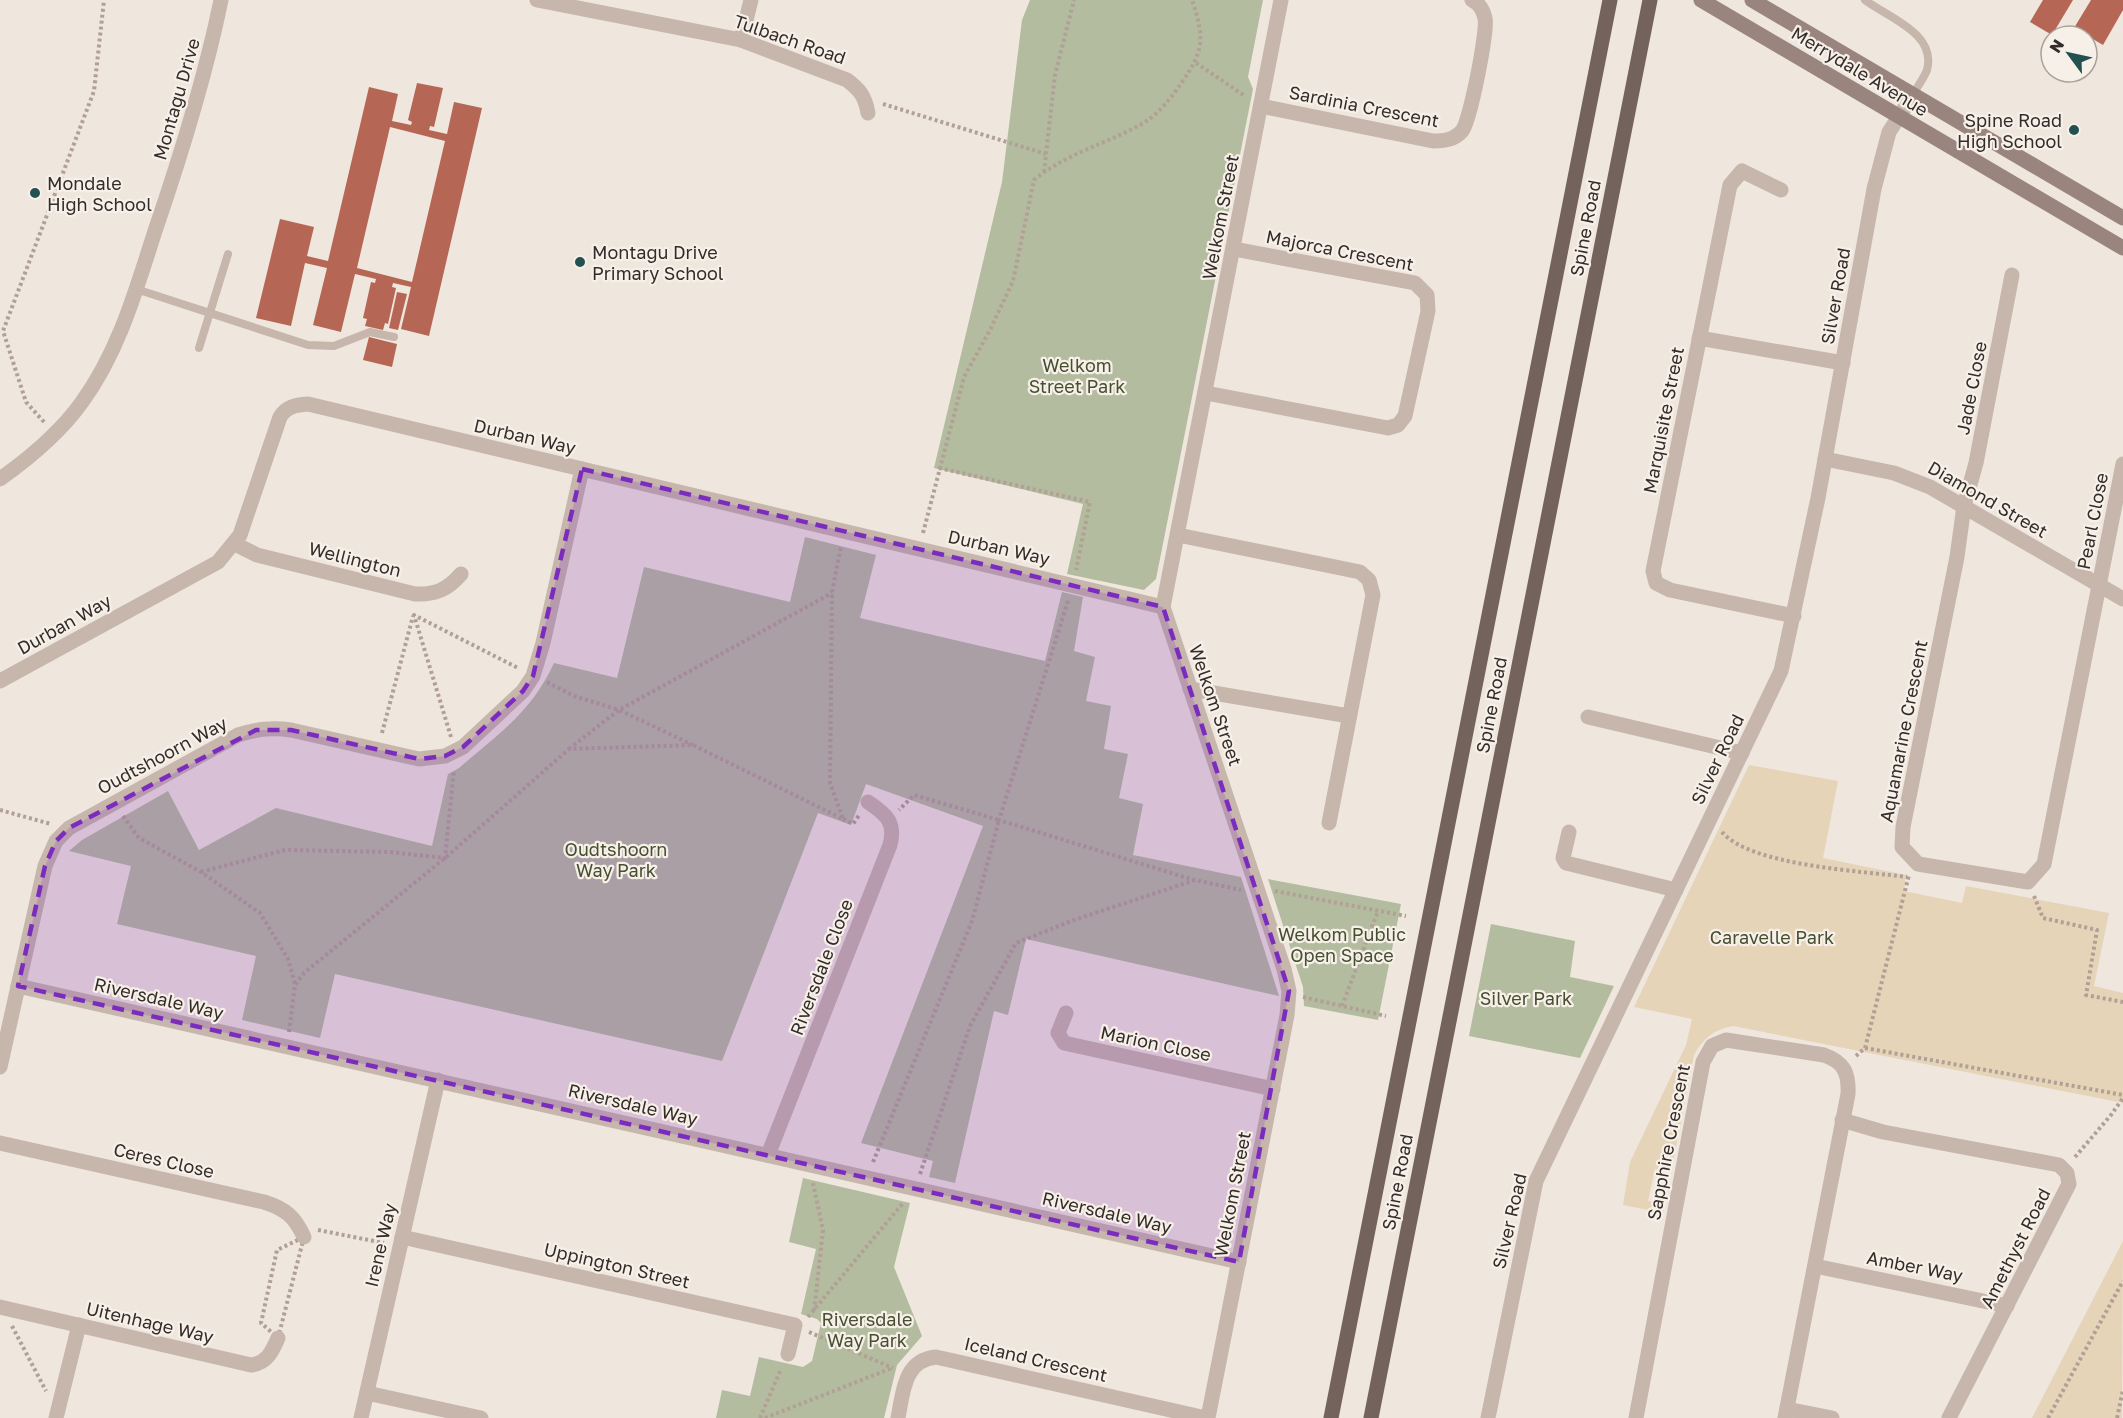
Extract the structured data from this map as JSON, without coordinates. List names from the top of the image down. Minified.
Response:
{"streets":{"main road":["Spine Road"],"street":["Tulbach Road","Merrydale Avenue","Montagu Drive","Sardinia Crescent","Welkom Street","Majorca Crescent","Silver Road","Jade Close","Marquisite Street","Durban Way","Diamond Street","Pearl Close","Wellington","Aquamarine Crescent","Oudtshoorn Way","Riversdale Close","Riversdale Way","Marion Close","Sapphire Crescent","Ceres Close","Irene Way","Amethyst Road","Uppington Street","Amber Way","Uitenhage Way","Iceland Crescent"]},"crossings":[["Merrydale Avenue","Silver Road"],["Sardinia Crescent","Welkom Street"],["Welkom Street","Majorca Crescent"],["Welkom Street","Durban Way"],["Welkom Street","Riversdale Way"],["Welkom Street","Marion Close"],["Welkom Street","Iceland Crescent"],["Silver Road","Marquisite Street"],["Silver Road","Diamond Street"],["Jade Close","Diamond Street"],["Jade Close","Aquamarine Crescent"],["Durban Way","Wellington"],["Durban Way","Oudtshoorn Way"],["Diamond Street","Pearl Close"],["Diamond Street","Aquamarine Crescent"],["Oudtshoorn Way","Riversdale Way"],["Riversdale Close","Riversdale Way"],["Riversdale Way","Irene Way"],["Irene Way","Uppington Street"],["Amethyst Road","Amber Way"]],"parks":["Welkom Street Park","Oudtshoorn Way Park","Welkom Public Open Space","Caravelle Park","Silver Park","Riversdale Way Park"],"places":["Spine Road High School","Mondale High School","Montagu Drive Primary School"],"north":"top left"}
